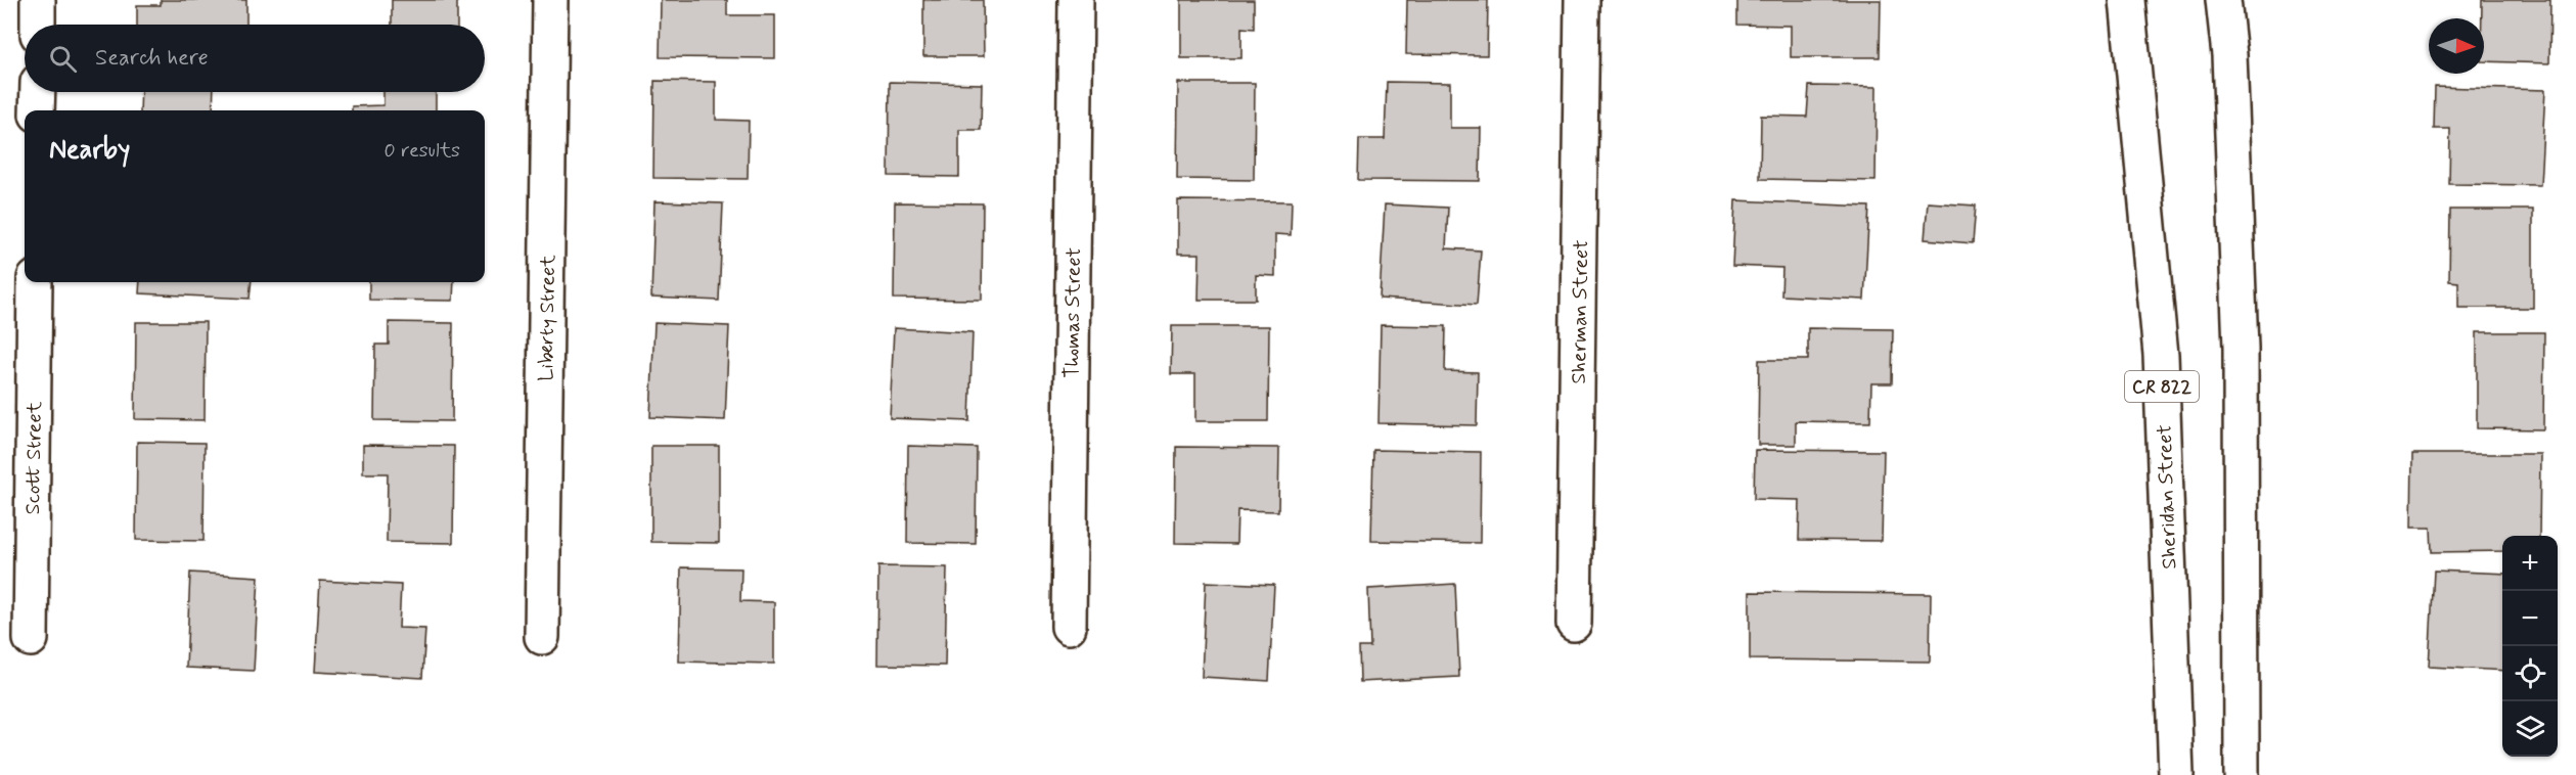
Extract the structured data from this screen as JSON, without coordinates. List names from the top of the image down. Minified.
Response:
{"streets":{"street":["Sherman Street","Thomas Street","Liberty Street","CR 822","Scott Street","Sheridan Street"]},"north":"right","page":{"search":"Search here","heading":["Nearby","0 results"],"map_buttons":["+","−"]}}
